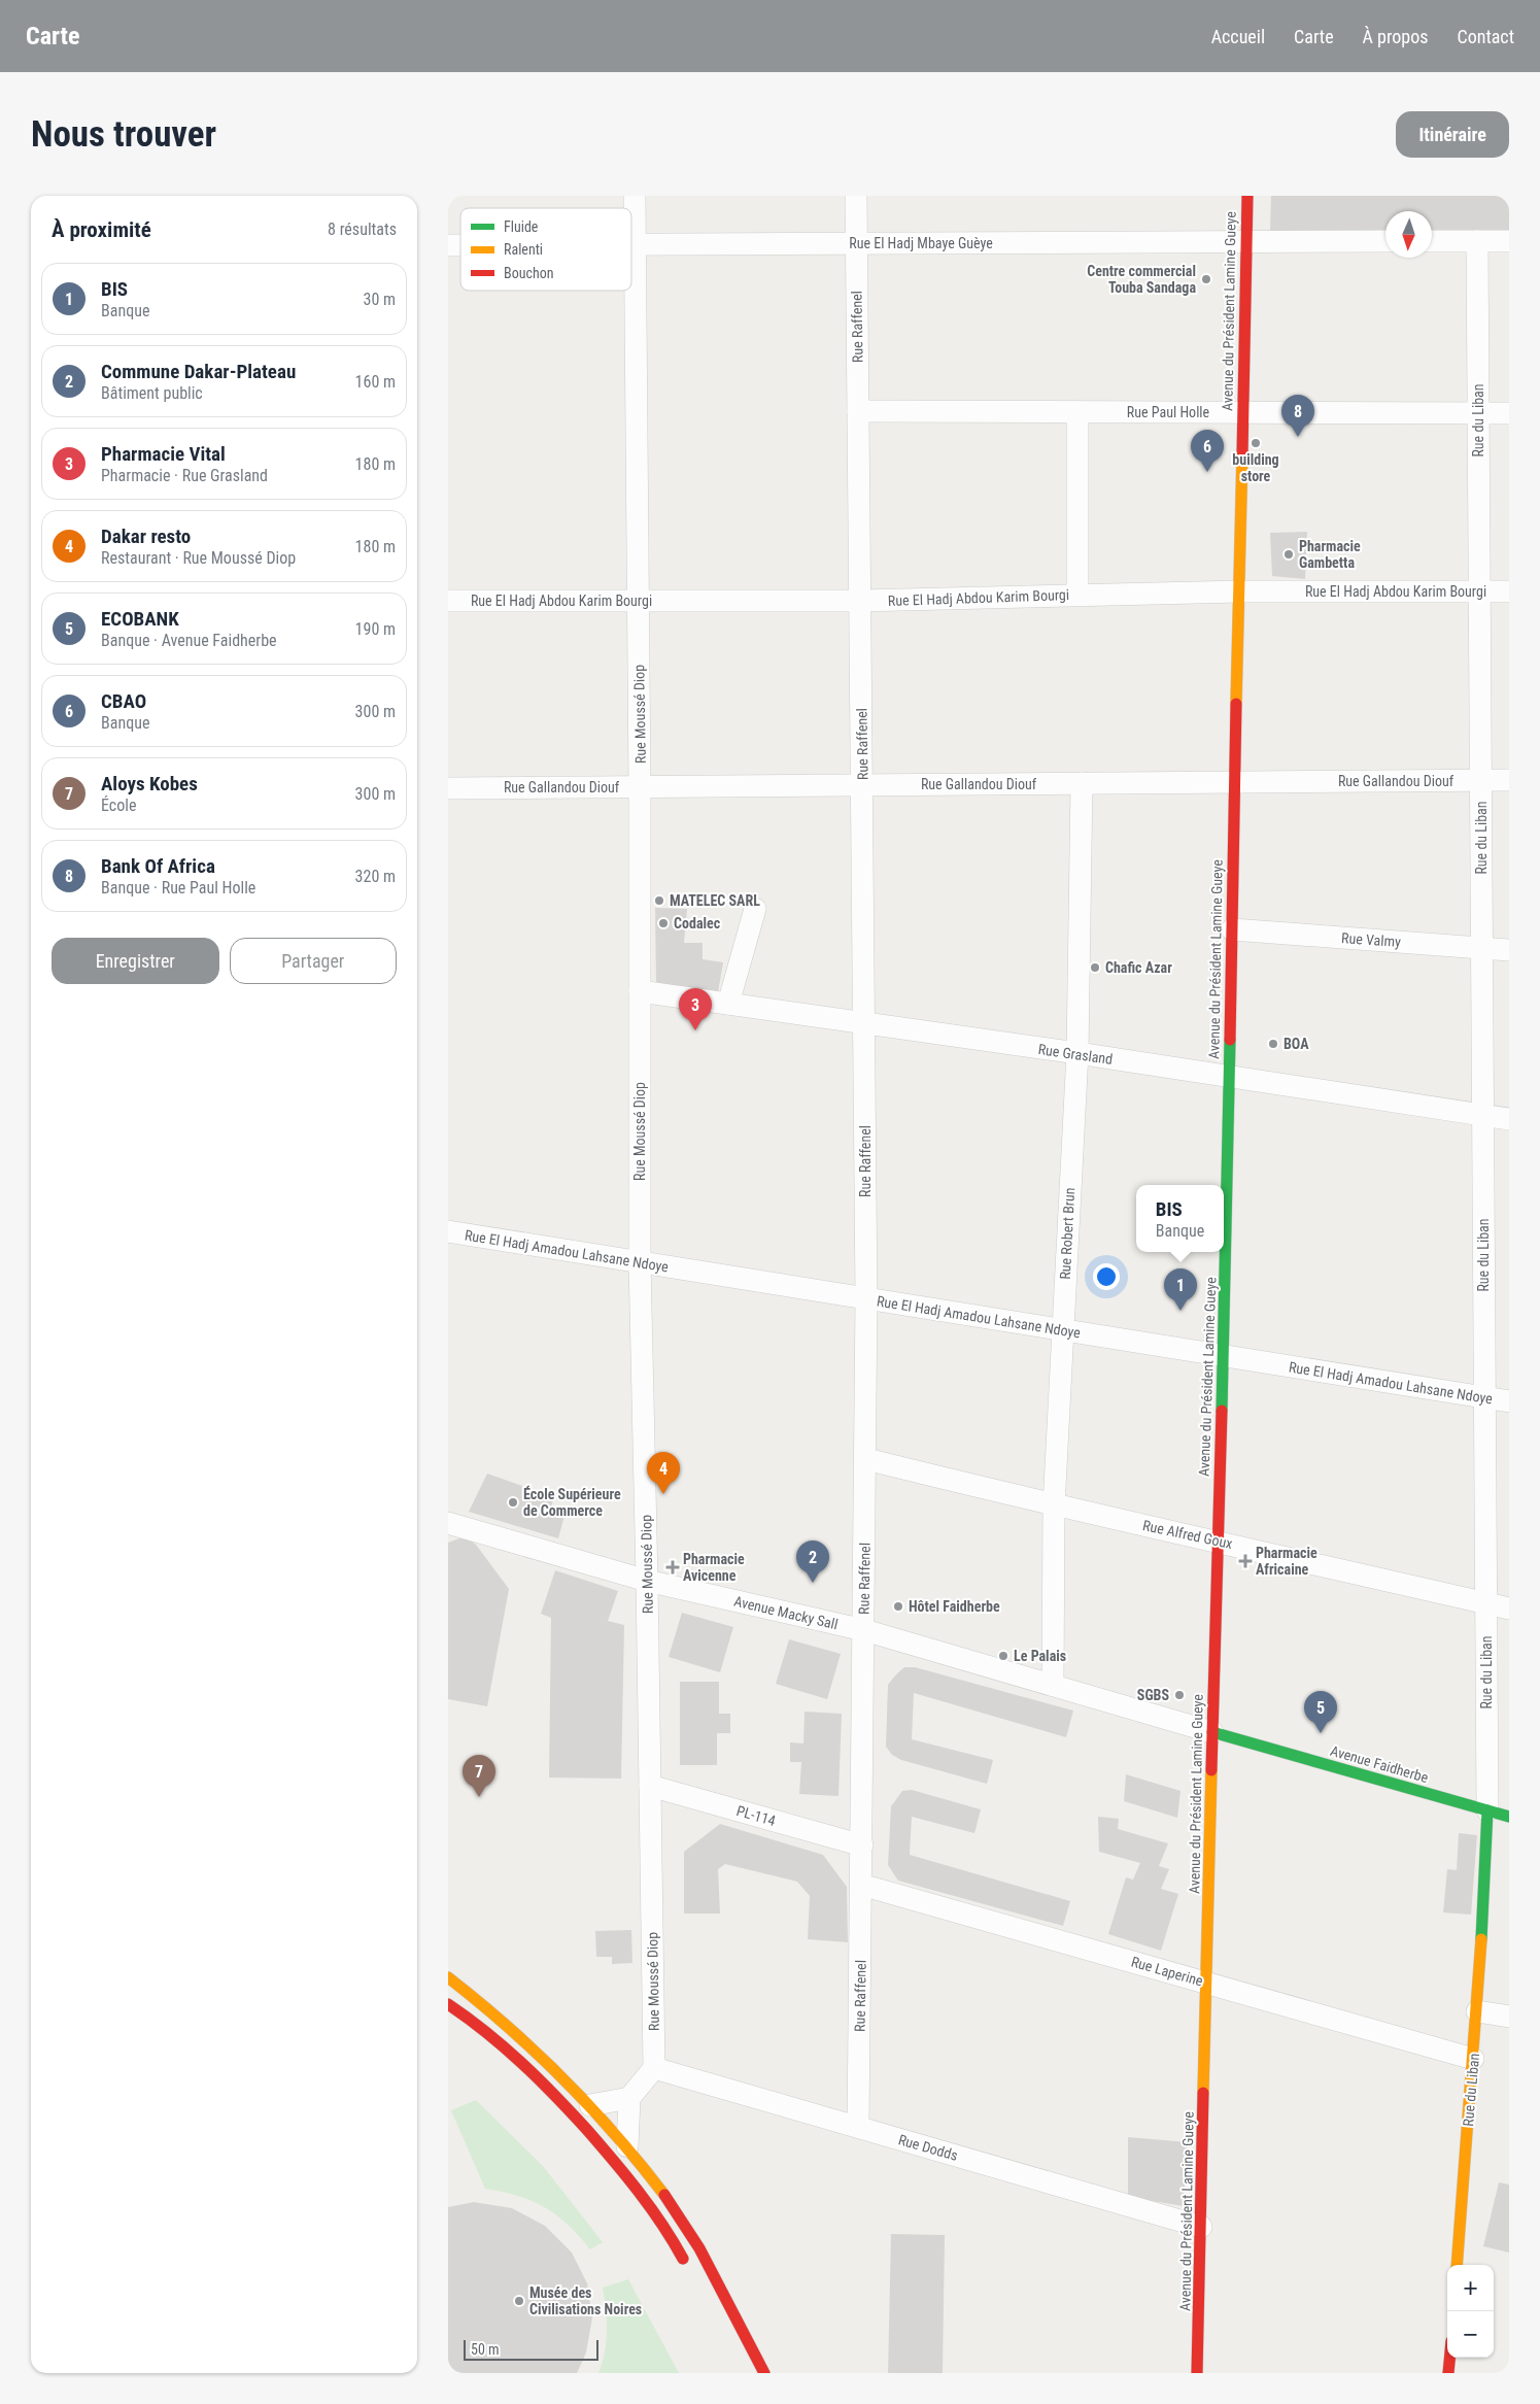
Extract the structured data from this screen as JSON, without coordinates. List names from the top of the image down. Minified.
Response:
{"streets":{"main road":["Avenue du Président Lamine Gueye","Rue du Liban","Avenue Faidherbe"],"street":["Rue El Hadj Mbaye Guèye","Rue Raffenel","Rue Paul Holle","Rue El Hadj Abdou Karim Bourgi","Rue Moussé Diop","Rue Gallandou Diouf","Rue Valmy","Rue Grasland","Rue Robert Brun","Rue El Hadj Amadou Lahsane Ndoye","Rue Alfred Goux","Avenue Macky Sall","PL-114","Rue Laperine","Rue Dodds"]},"crossings":[["Rue El Hadj Mbaye Guèye","Avenue du Président Lamine Gueye"],["Rue El Hadj Mbaye Guèye","Rue Raffenel"],["Rue El Hadj Mbaye Guèye","Rue Moussé Diop"],["Avenue du Président Lamine Gueye","Rue Paul Holle"],["Avenue du Président Lamine Gueye","Rue El Hadj Abdou Karim Bourgi"],["Avenue du Président Lamine Gueye","Rue Gallandou Diouf"],["Avenue du Président Lamine Gueye","Rue Valmy"],["Avenue du Président Lamine Gueye","Rue Grasland"],["Avenue du Président Lamine Gueye","Rue El Hadj Amadou Lahsane Ndoye"],["Avenue du Président Lamine Gueye","Rue Alfred Goux"],["Avenue du Président Lamine Gueye","Avenue Macky Sall"],["Avenue du Président Lamine Gueye","Avenue Faidherbe"],["Avenue du Président Lamine Gueye","Rue Laperine"],["Avenue du Président Lamine Gueye","Rue Dodds"],["Rue Raffenel","Rue Paul Holle"],["Rue Raffenel","Rue El Hadj Abdou Karim Bourgi"],["Rue Raffenel","Rue Gallandou Diouf"],["Rue Raffenel","Rue Grasland"],["Rue Raffenel","Rue El Hadj Amadou Lahsane Ndoye"],["Rue Raffenel","Rue Alfred Goux"],["Rue Raffenel","Avenue Macky Sall"],["Rue Raffenel","PL-114"],["Rue Raffenel","Rue Laperine"],["Rue Raffenel","Rue Dodds"],["Rue Paul Holle","Rue du Liban"],["Rue du Liban","Rue El Hadj Abdou Karim Bourgi"],["Rue du Liban","Rue Gallandou Diouf"],["Rue du Liban","Rue Valmy"],["Rue du Liban","Rue Grasland"],["Rue du Liban","Rue El Hadj Amadou Lahsane Ndoye"],["Rue du Liban","Rue Alfred Goux"],["Rue du Liban","Avenue Faidherbe"],["Rue du Liban","Rue Laperine"],["Rue El Hadj Abdou Karim Bourgi","Rue Moussé Diop"],["Rue Moussé Diop","Rue Gallandou Diouf"],["Rue Moussé Diop","Rue Grasland"],["Rue Moussé Diop","Rue El Hadj Amadou Lahsane Ndoye"],["Rue Moussé Diop","Avenue Macky Sall"],["Rue Moussé Diop","PL-114"],["Rue Moussé Diop","Rue Dodds"],["Rue Gallandou Diouf","Rue Robert Brun"],["Rue Grasland","Rue Robert Brun"],["Rue Robert Brun","Rue El Hadj Amadou Lahsane Ndoye"],["Rue Robert Brun","Rue Alfred Goux"],["Rue Robert Brun","Avenue Macky Sall"],["Avenue Macky Sall","Avenue Faidherbe"]],"places":{"other":["Centre commercial Touba Sandaga","building store","Pharmacie Gambetta","MATELEC SARL","Codalec","Chafic Azar","BOA","École Supérieure de Commerce","Hôtel Faidherbe","Le Palais","SGBS","Musée des Civilisations Noires"],"health":["Pharmacie Africaine","Pharmacie Avicenne"]},"legend":["Fluide","Ralenti","Bouchon"],"scale_bar":"50 m","north":"bottom","page":{"header":"Carte","nav":["Accueil","Carte","À propos","Contact"],"buttons":["Itinéraire",["Enregistrer","Partager"]],"title":"Nous trouver","heading":["À proximité","8 résultats"],"list":[{"mark":"1","name":"BIS","note":"Banque","value":"30 m"},{"mark":"2","name":"Commune Dakar-Plateau","note":"Bâtiment public","value":"160 m"},{"mark":"3","name":"Pharmacie Vital","note":"Pharmacie · Rue Grasland","value":"180 m"},{"mark":"4","name":"Dakar resto","note":"Restaurant · Rue Moussé Diop","value":"180 m"},{"mark":"5","name":"ECOBANK","note":"Banque · Avenue Faidherbe","value":"190 m"},{"mark":"6","name":"CBAO","note":"Banque","value":"300 m"},{"mark":"7","name":"Aloys Kobes","note":"École","value":"300 m"},{"mark":"8","name":"Bank Of Africa","note":"Banque · Rue Paul Holle","value":"320 m"}],"pins":["8","6","3","1","4","2","5","7"],"popup":["BIS","Banque"],"map_buttons":["+","−"],"scale":"50 m"}}
